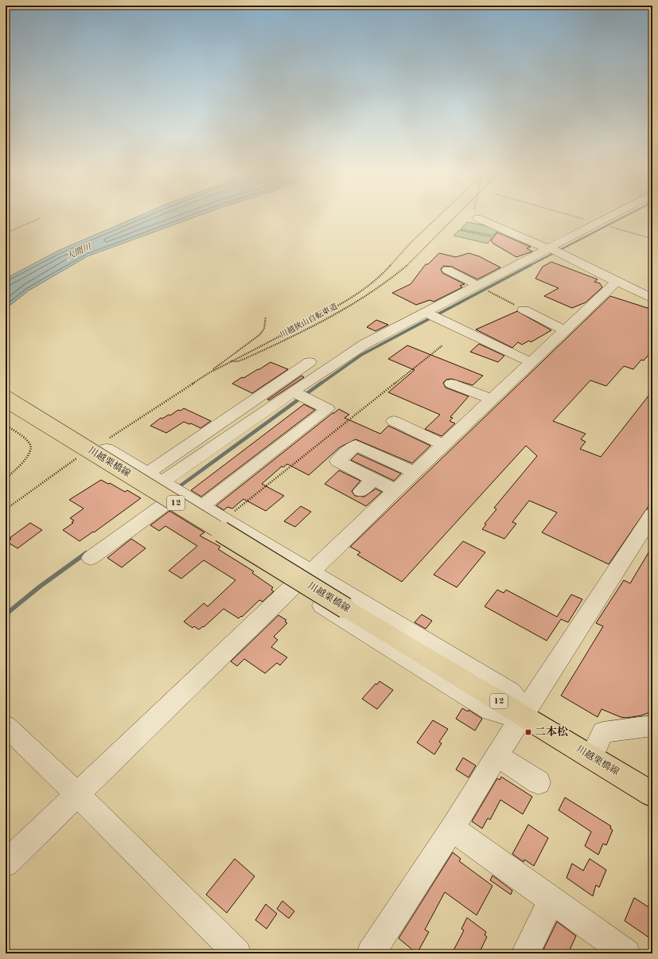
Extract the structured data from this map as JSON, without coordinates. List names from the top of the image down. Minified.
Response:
{"streets":{"main road":["川越栗橋線","12"],"path":["川越狭山自転車道"]},"water":["入間川"],"places":{"transit":["二本松"]}}
